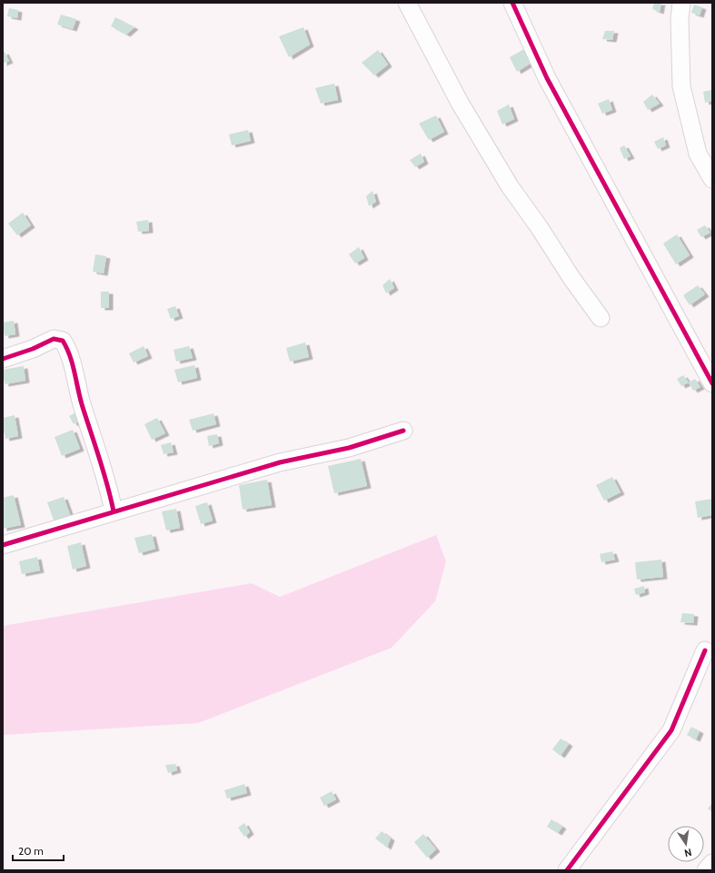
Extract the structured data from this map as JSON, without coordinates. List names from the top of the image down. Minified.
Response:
{"scale_bar":"20 m","north":"bottom"}
